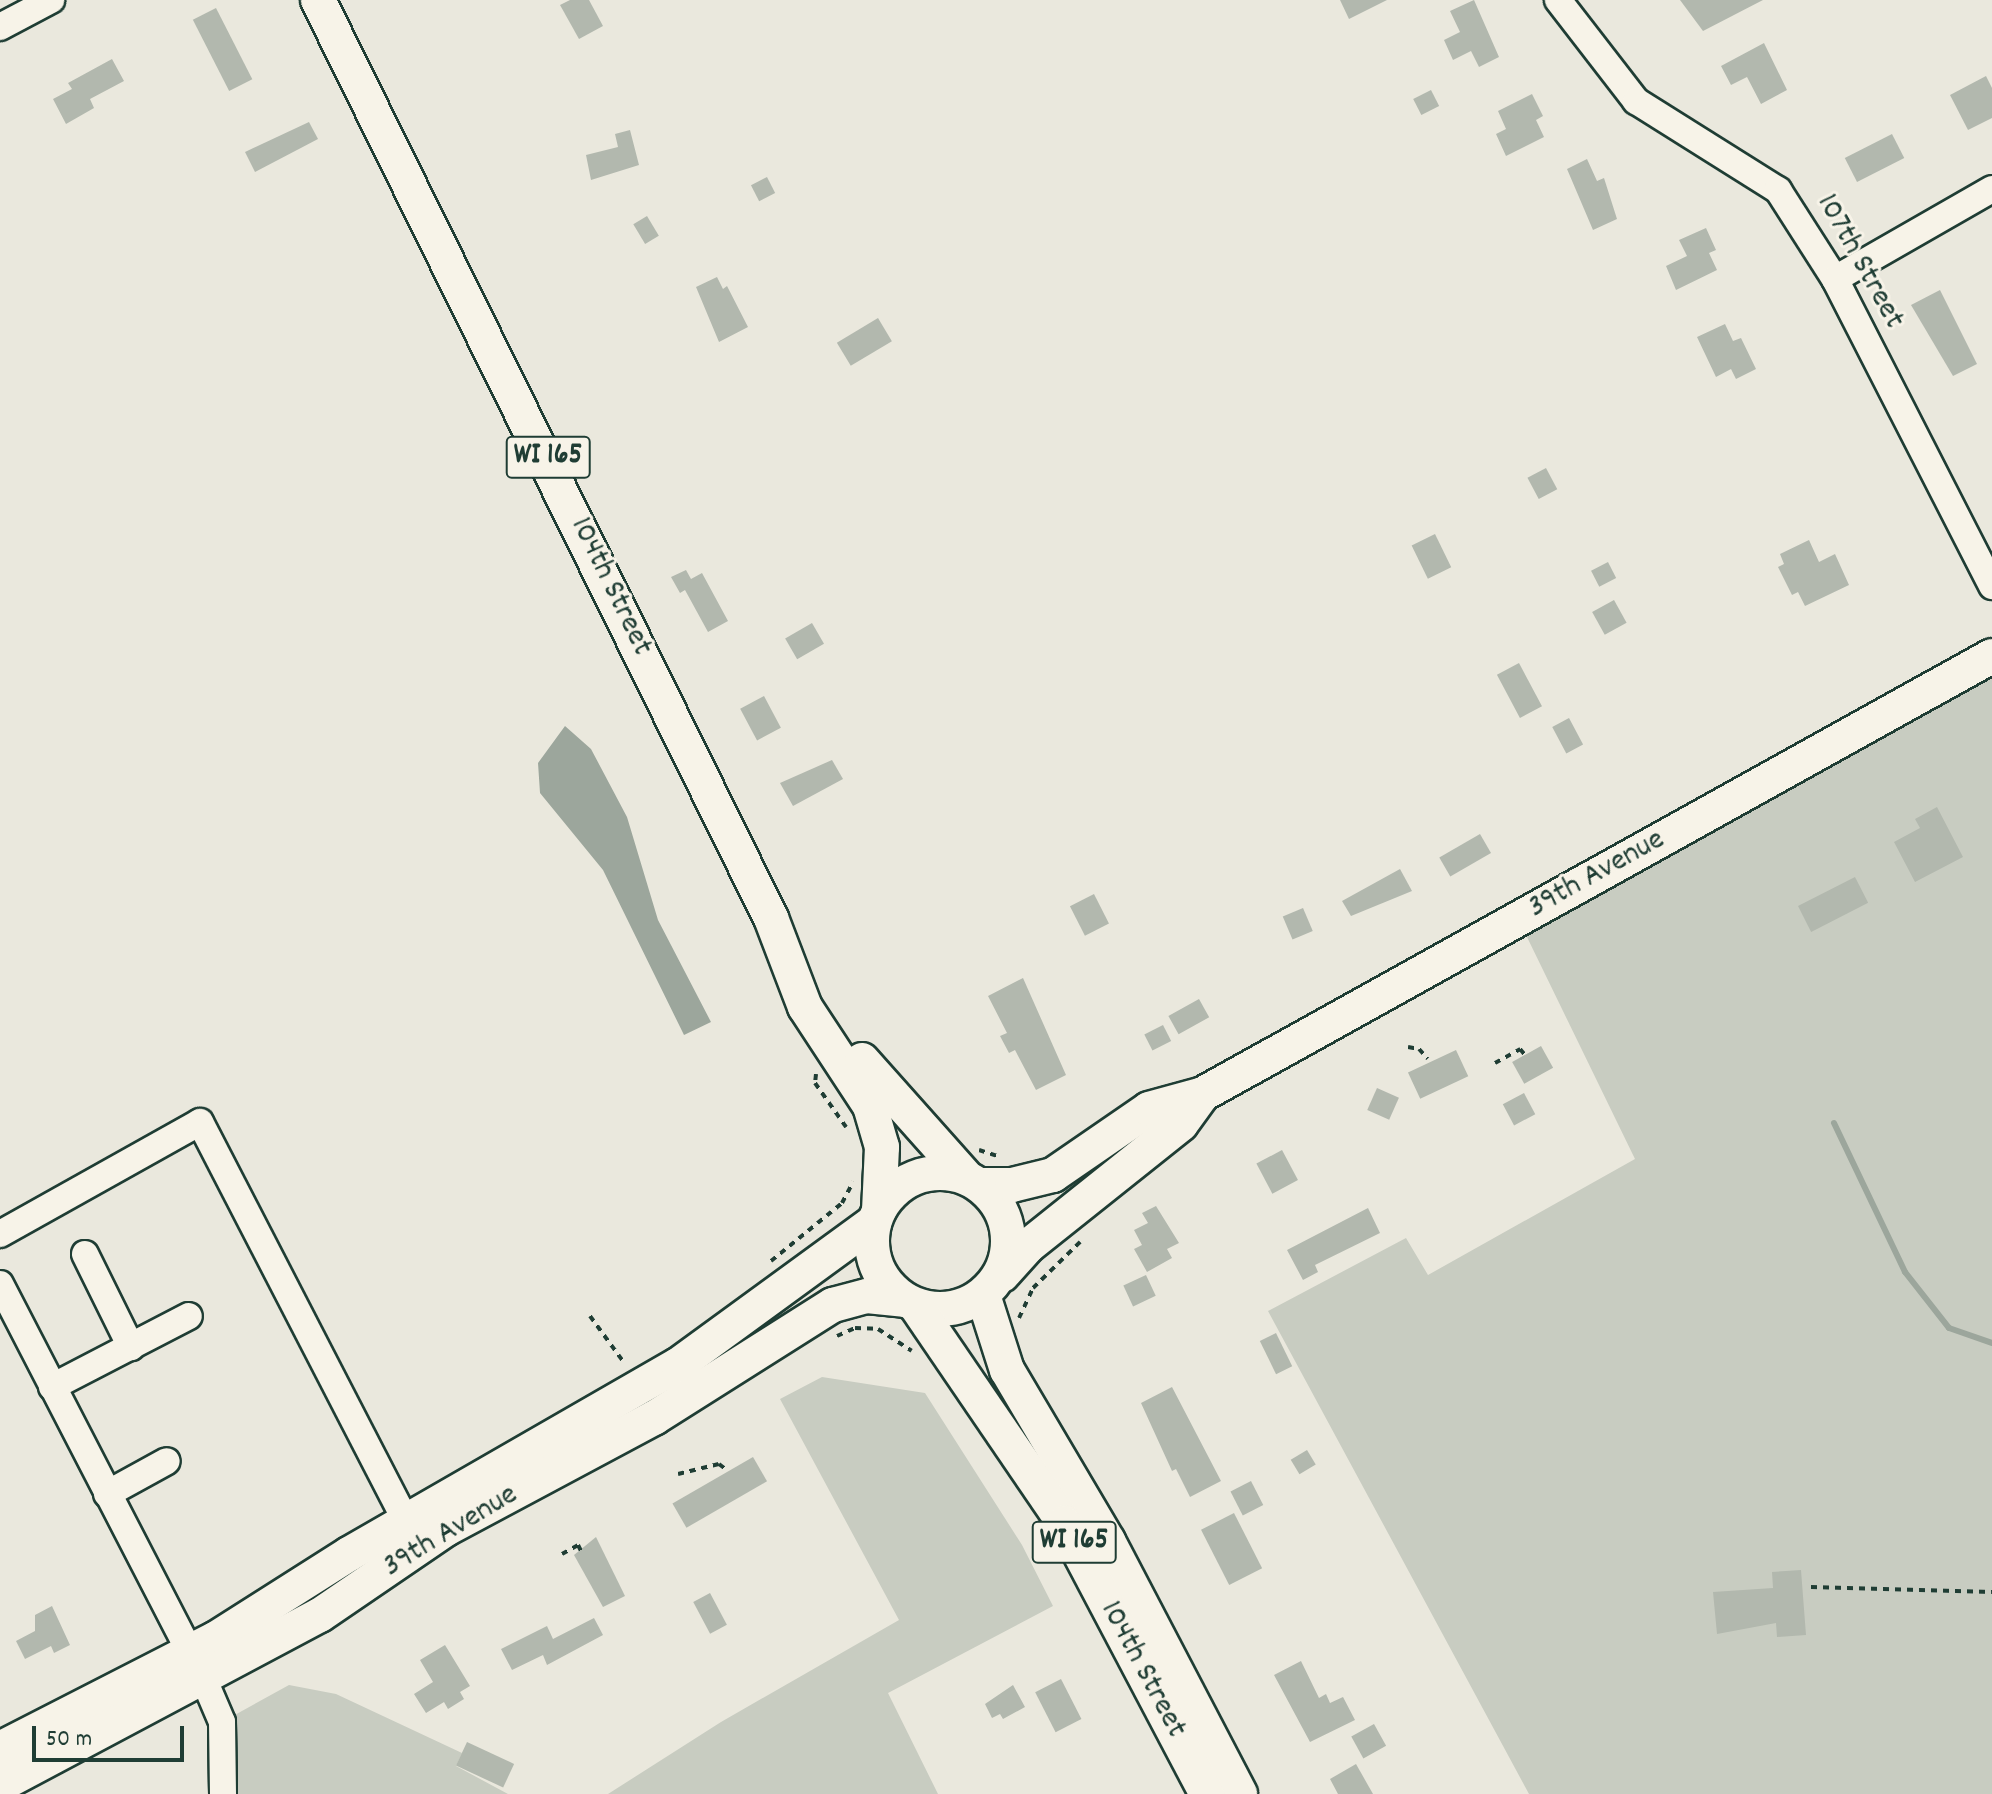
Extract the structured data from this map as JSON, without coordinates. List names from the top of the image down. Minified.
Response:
{"streets":{"main road":["WI 165","104th Street","39th Avenue"],"street":["107th Street"]},"crossings":[["WI 165","104th Street"],["WI 165","39th Avenue"],["104th Street","39th Avenue"]],"scale_bar":"50 m"}
